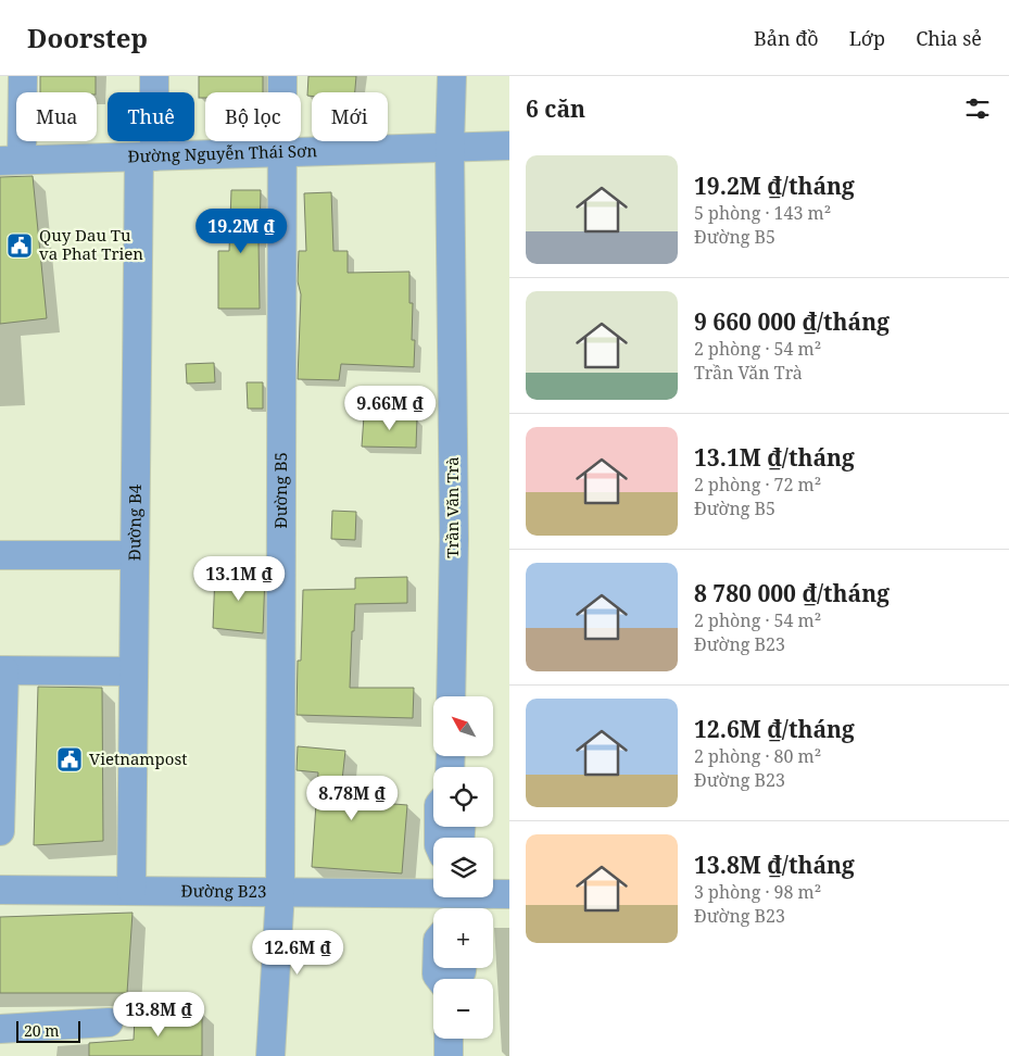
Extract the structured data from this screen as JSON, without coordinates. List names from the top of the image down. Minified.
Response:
{"streets":{"street":["Đường Nguyễn Thái Sơn","Đường B5","Trần Văn Trà","Đường B4","Đường B23"]},"crossings":[["Đường Nguyễn Thái Sơn","Đường B5"],["Đường Nguyễn Thái Sơn","Trần Văn Trà"],["Đường Nguyễn Thái Sơn","Đường B4"],["Đường B5","Đường B23"],["Đường B4","Đường B23"]],"places":{"public building":["Quy Dau Tu va Phat Trien","Vietnampost"]},"scale_bar":"20 m","north":"top left","page":{"header":"Doorstep","nav":["Bản đồ","Lớp","Chia sẻ"],"heading":"6 căn","chip":["Mua","Thuê","Bộ lọc","Mới"],"list":[{"name":"19.2M ₫/tháng","note":"5 phòng · 143 m² · Đường B5"},{"name":"9 660 000 ₫/tháng","note":"2 phòng · 54 m² · Trần Văn Trà"},{"name":"13.1M ₫/tháng","note":"2 phòng · 72 m² · Đường B5"},{"name":"8 780 000 ₫/tháng","note":"2 phòng · 54 m² · Đường B23"},{"name":"12.6M ₫/tháng","note":"2 phòng · 80 m² · Đường B23"},{"name":"13.8M ₫/tháng","note":"3 phòng · 98 m² · Đường B23"}],"price":["19.2M ₫","9.66M ₫","13.1M ₫","8.78M ₫","12.6M ₫","13.8M ₫"],"map_buttons":["+","−"],"scale":"20 m"}}
